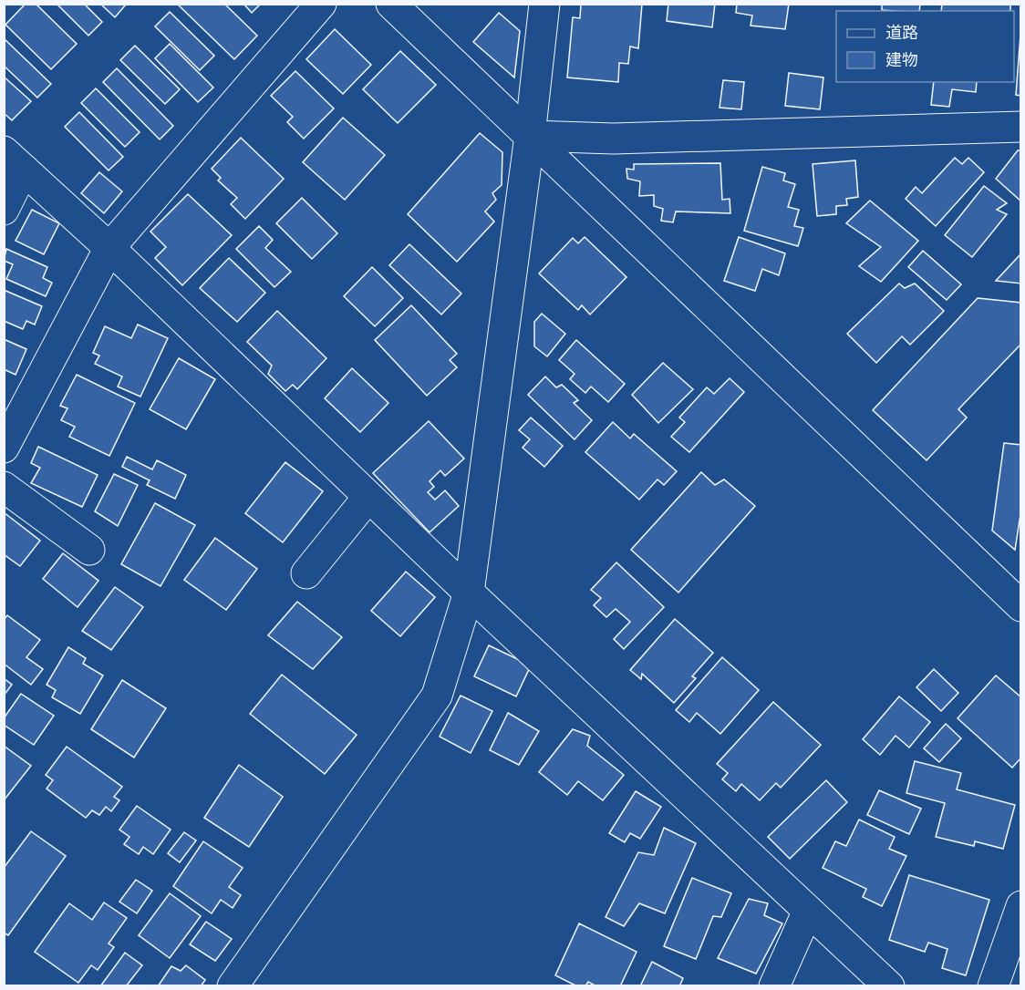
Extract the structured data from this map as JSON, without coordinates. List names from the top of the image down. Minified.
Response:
{"legend":["道路","建物"]}
